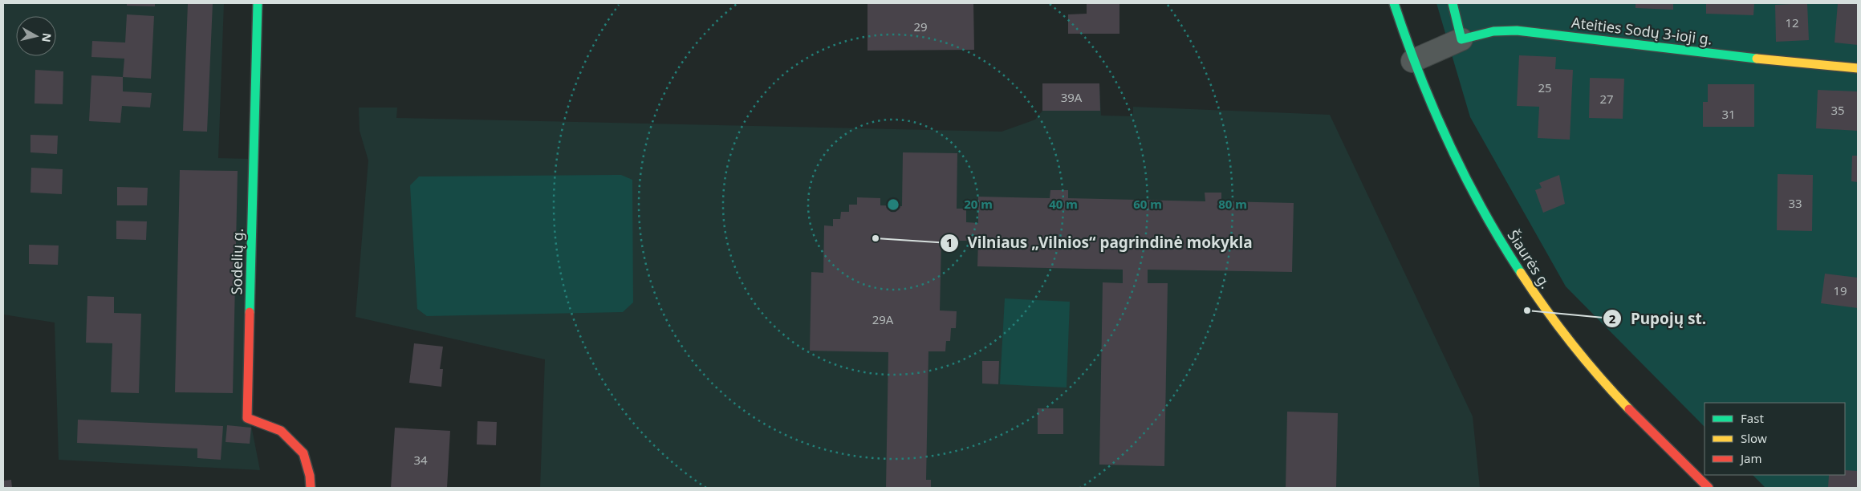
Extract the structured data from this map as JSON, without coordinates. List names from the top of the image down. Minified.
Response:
{"streets":{"street":["Ateities Sodų 3-ioji g.","Šiaurės g.","Sodelių g."]},"places":["Vilniaus „Vilnios“ pagrindinė mokykla","Pupojų st."],"house_numbers":["12","29","25","39A","27","35","31","33","19","29A","34"],"legend":["Fast","Slow","Jam"],"north":"right","rings":["20 m","40 m","60 m","80 m"]}
